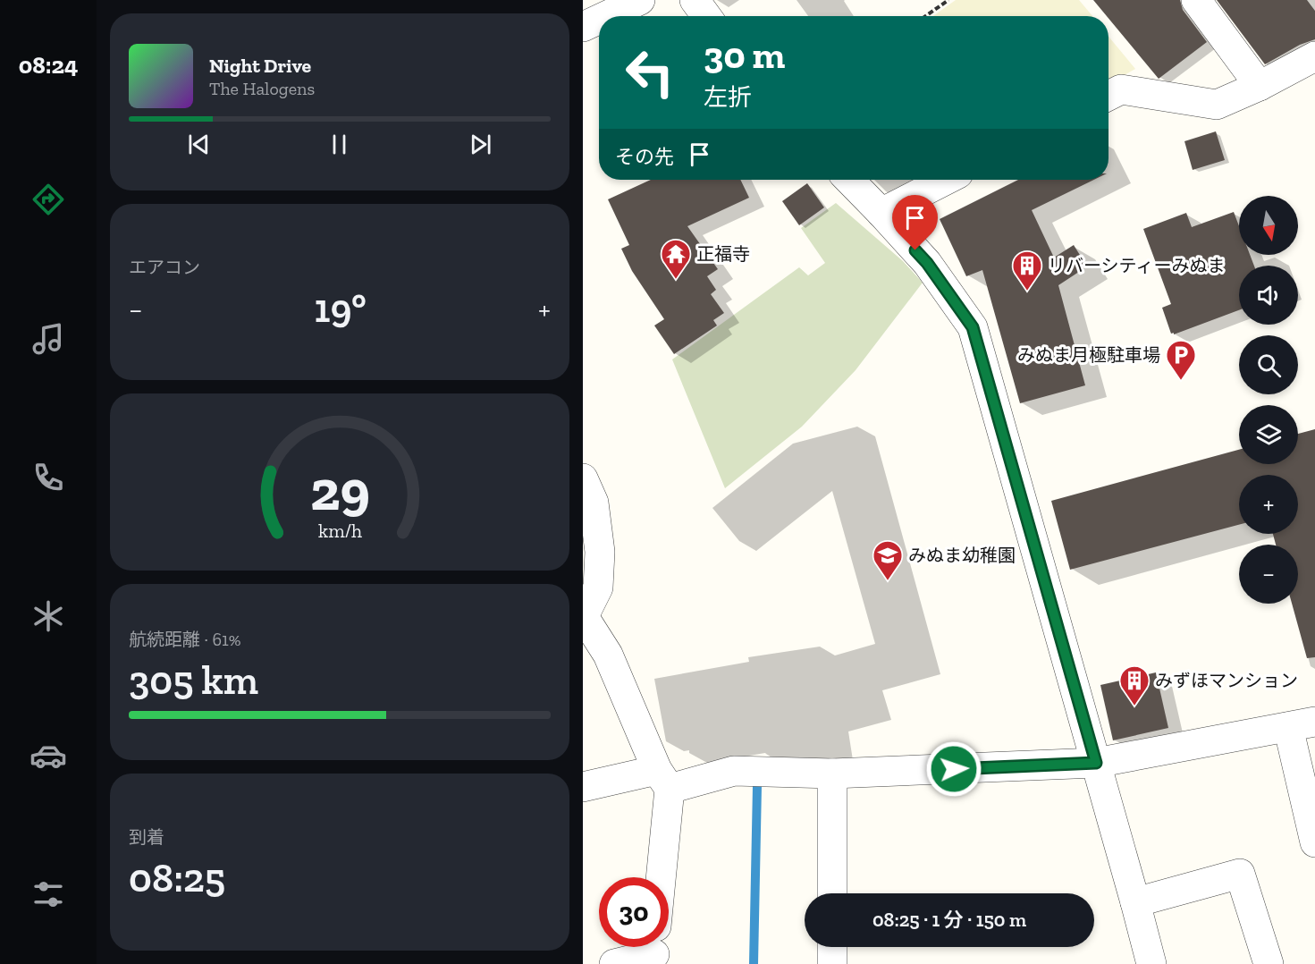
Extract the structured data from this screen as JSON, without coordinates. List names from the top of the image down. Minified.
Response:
{"places":{"temple":["正福寺"],"building":["リバーシティーみぬま","みずほマンション"],"parking":["みぬま月極駐車場"],"school or university":["みぬま幼稚園"]},"north":"bottom","page":{"tabs":"08:24","turn":["30 m","左折"],"song":["Night Drive","The Halogens"],"then":"その先","map_buttons":["+","−"],"tile":["エアコン",["航続距離 · 61%","305 km"],["到着","08:25"]],"heat":["−","19°","+"],"limit":"30","trip":"08:25 · 1 分 · 150 m","gauge":["29","km/h"]}}
